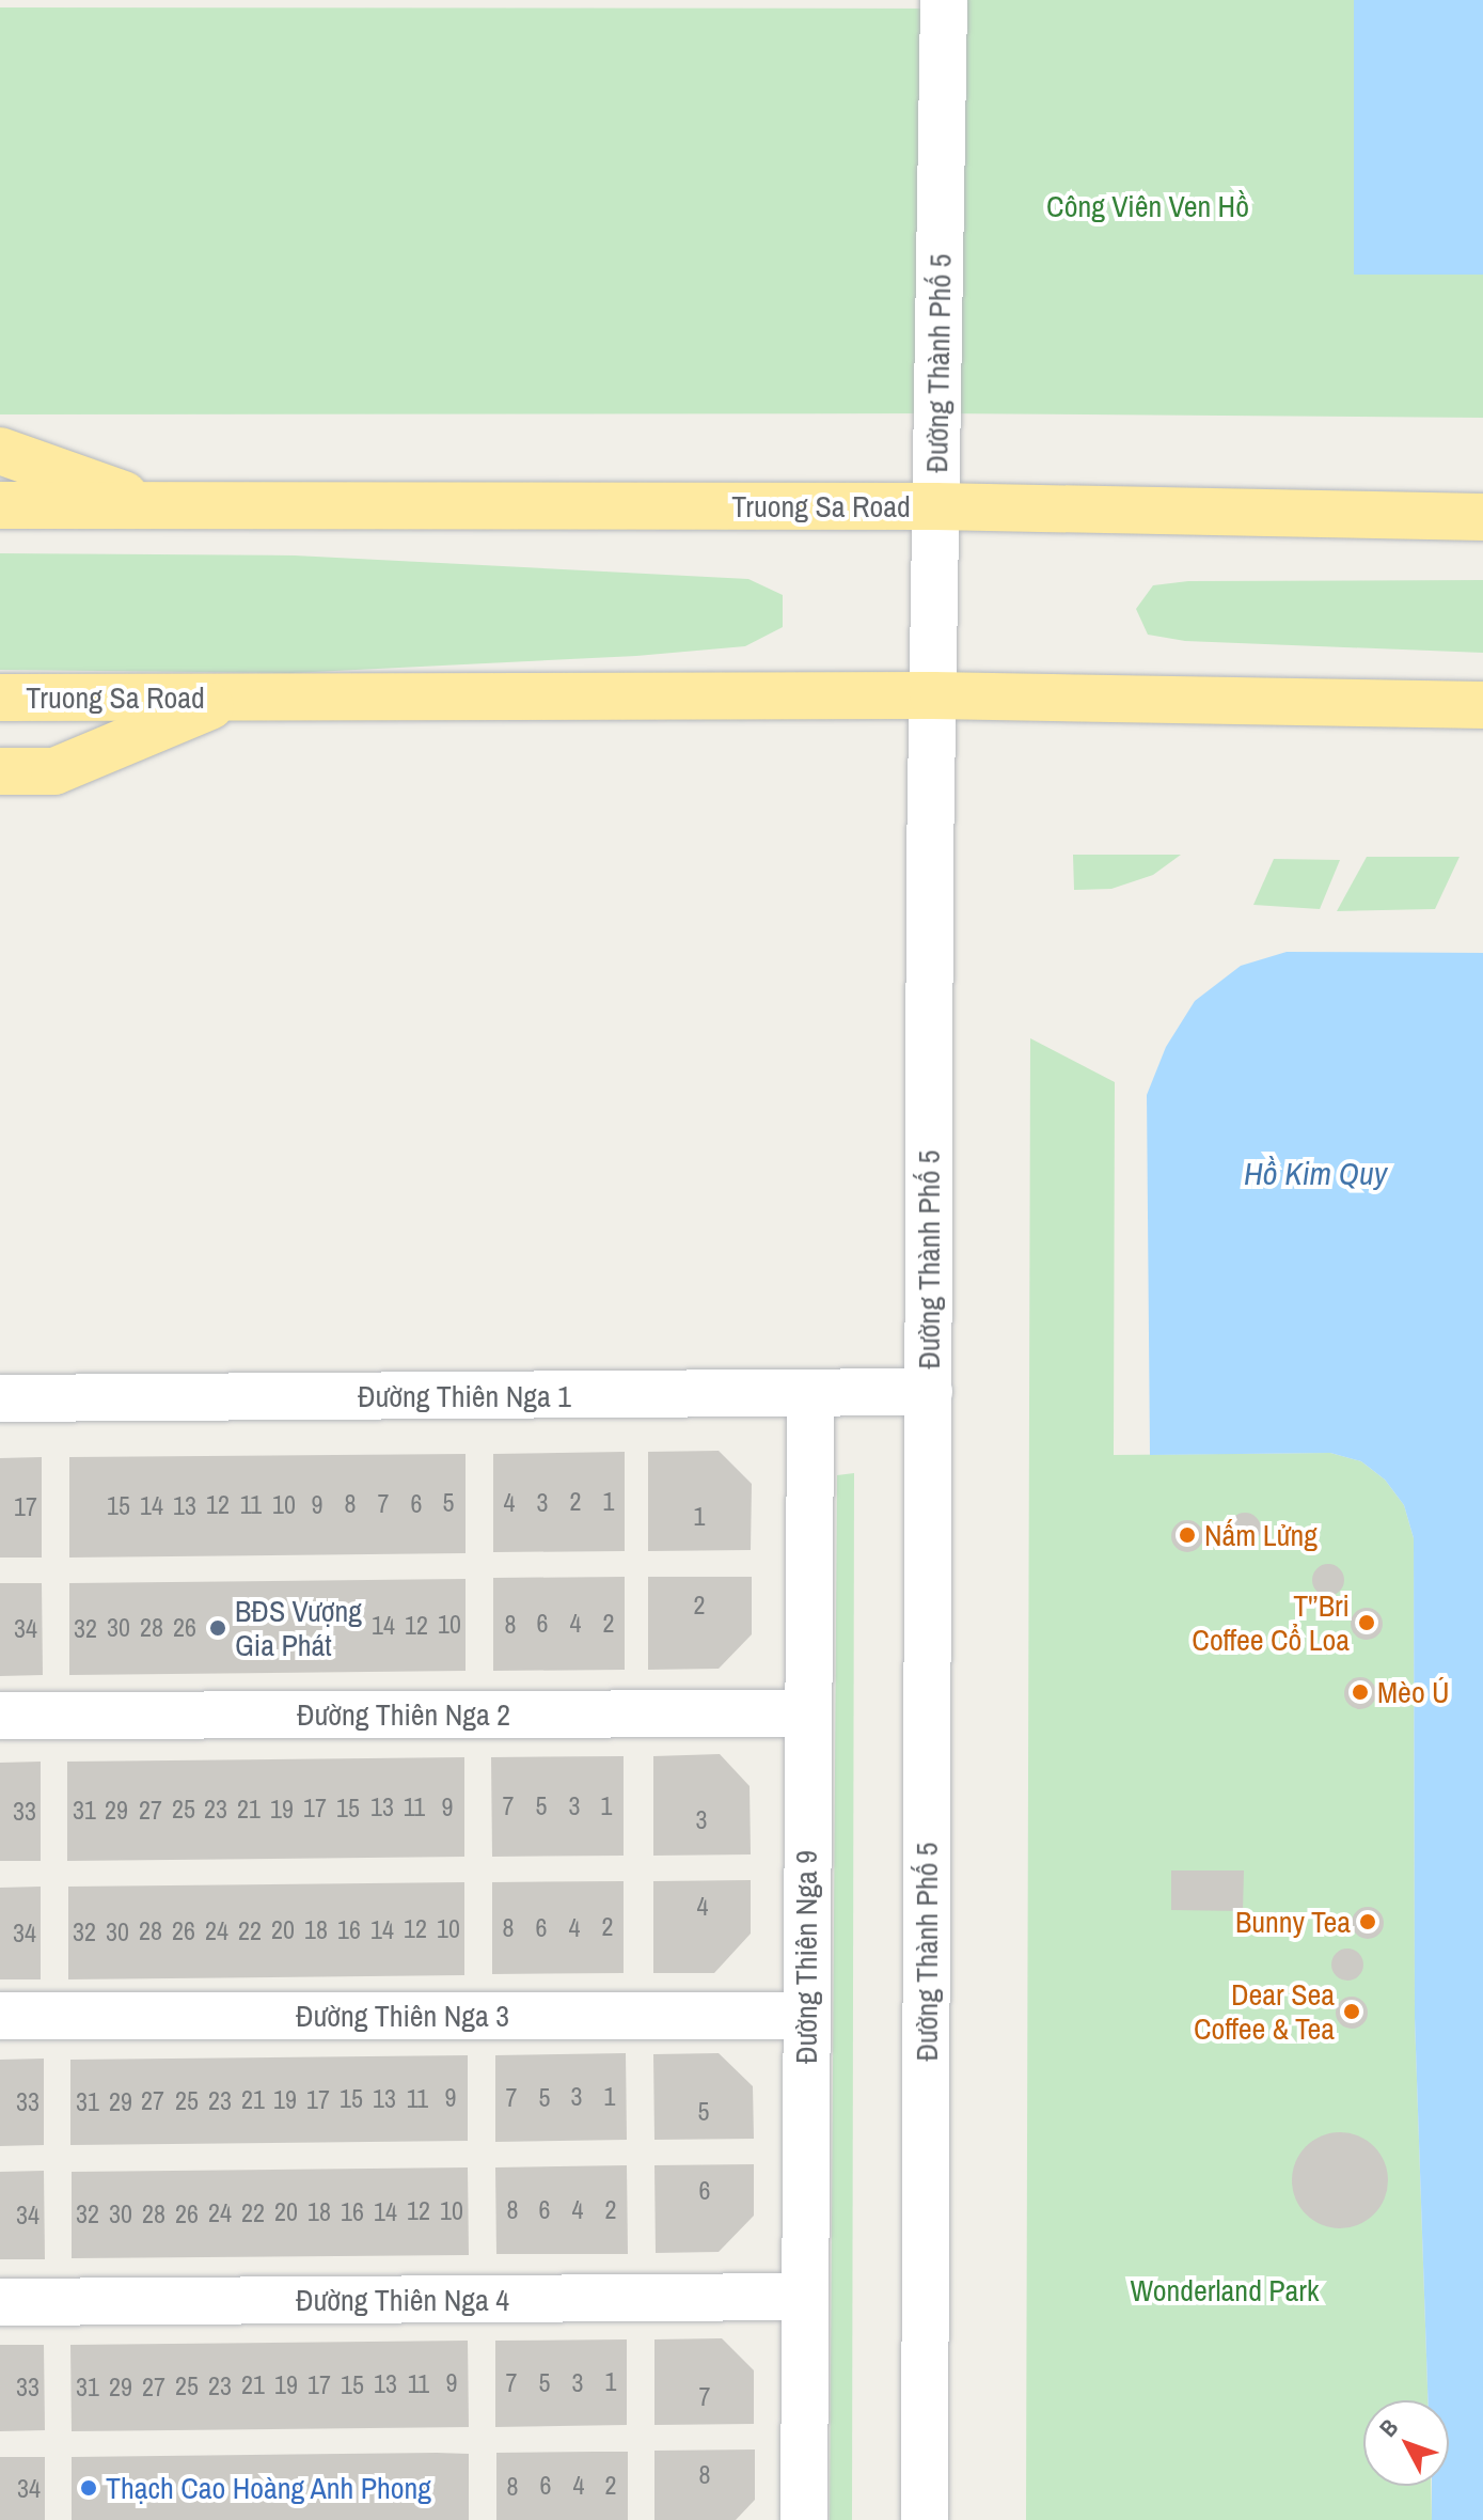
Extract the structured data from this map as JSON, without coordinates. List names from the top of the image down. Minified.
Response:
{"streets":{"highway":["Truong Sa Road"],"street":["Đường Thành Phố 5","Đường Thiên Nga 1","Đường Thiên Nga 2","Đường Thiên Nga 9","Đường Thiên Nga 3","Đường Thiên Nga 4"]},"crossings":[["Đường Thành Phố 5","Truong Sa Road"],["Đường Thành Phố 5","Đường Thiên Nga 1"],["Đường Thiên Nga 1","Đường Thiên Nga 9"],["Đường Thiên Nga 2","Đường Thiên Nga 9"],["Đường Thiên Nga 9","Đường Thiên Nga 3"],["Đường Thiên Nga 9","Đường Thiên Nga 4"]],"water":["Hồ Kim Quy"],"parks":["Công Viên Ven Hồ","Wonderland Park"],"places":["Nấm Lửng","T'’Bri Coffee Cổ Loa","BĐS Vượng Gia Phát","Mèo Ú","Bunny Tea","Dear Sea Coffee & Tea","Thạch Cao Hoàng Anh Phong"],"house_numbers":["2","1","5","4","3","8","7","6","12","11","10","9","15","14","13","17","1","2","6","4","2","10","8","14","12","30","28","26","34","32","7","5","3","1","13","11","9","17","15","25","23","21","19","31","29","27","33","3","4","2","8","6","4","12","10","20","18","16","14","28","26","24","22","32","30","34","3","1","9","7","5","15","13","11","21","19","17","27","25","23","33","31","29","5","6","8","6","4","2","12","10","20","18","16","14","24","22","32","30","28","26","34","1","9","7","5","3","13","11","21","19","17","15","25","23","33","31","29","27","7","8","6","4","2","8","34"],"north":"top left"}
